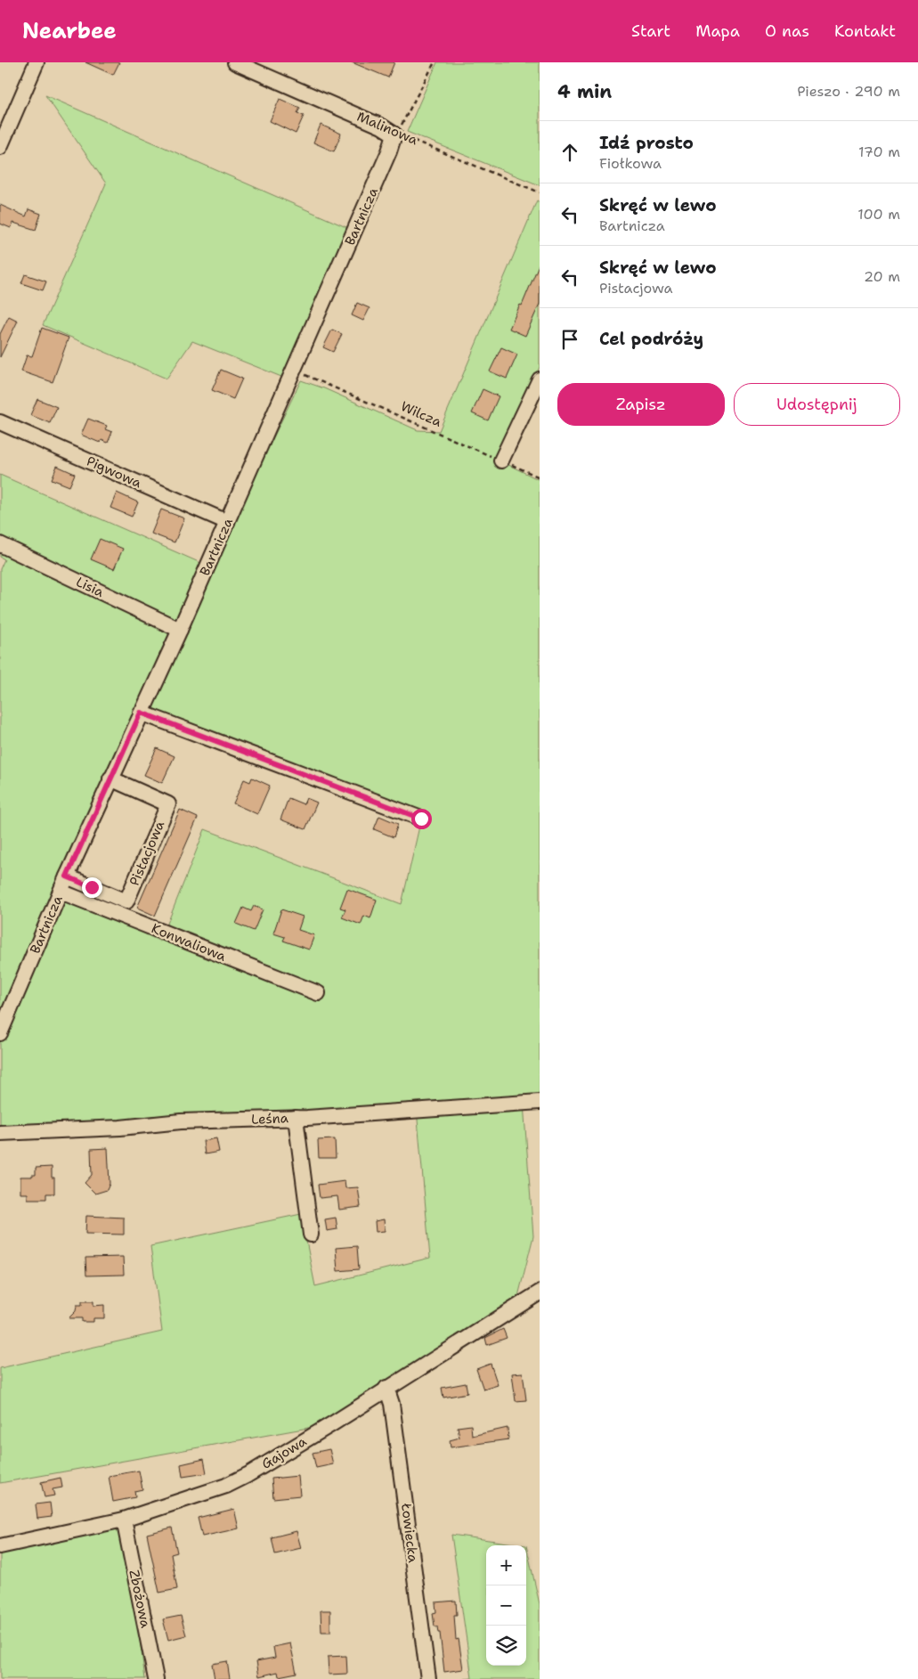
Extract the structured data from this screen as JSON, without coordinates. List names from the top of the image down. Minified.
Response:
{"streets":{"street":["Malinowa","Bartnicza","Pigwowa","Lisia","Pistacjowa","Konwaliowa","Leśna","Gajowa","Łowiecka","Zbożowa"],"path":["Wilcza"]},"crossings":[["Malinowa","Bartnicza"],["Bartnicza","Wilcza"],["Bartnicza","Pigwowa"],["Bartnicza","Lisia"],["Bartnicza","Pistacjowa"],["Bartnicza","Konwaliowa"],["Gajowa","Łowiecka"],["Gajowa","Zbożowa"]],"page":{"header":"Nearbee","nav":["Start","Mapa","O nas","Kontakt"],"heading":["4 min","Pieszo · 290 m"],"list":[["Idź prosto","Fiołkowa","170 m"],["Skręć w lewo","Bartnicza","100 m"],["Skręć w lewo","Pistacjowa","20 m"],"Cel podróży"],"buttons":["Zapisz","Udostępnij"],"map_buttons":["+","−"]}}
